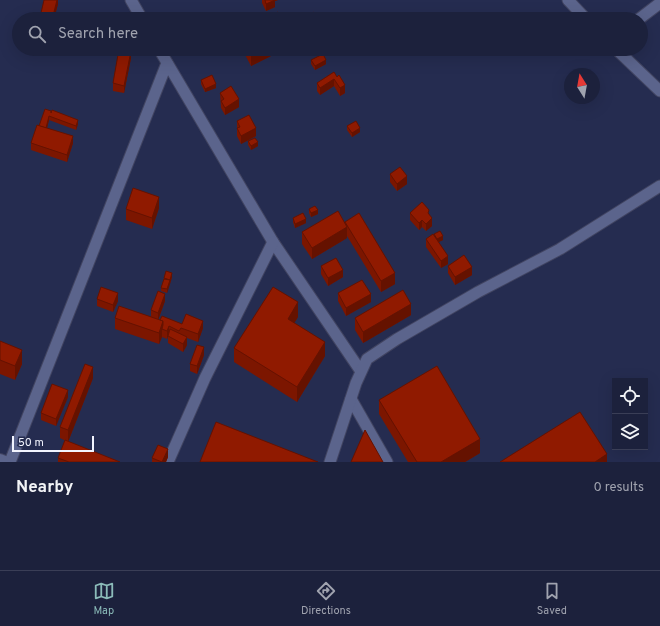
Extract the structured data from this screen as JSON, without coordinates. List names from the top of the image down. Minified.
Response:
{"scale_bar":"50 m","north":"top","page":{"search":"Search here","scale":"50 m","heading":["Nearby","0 results"],"nav":["Map","Directions","Saved"]}}
